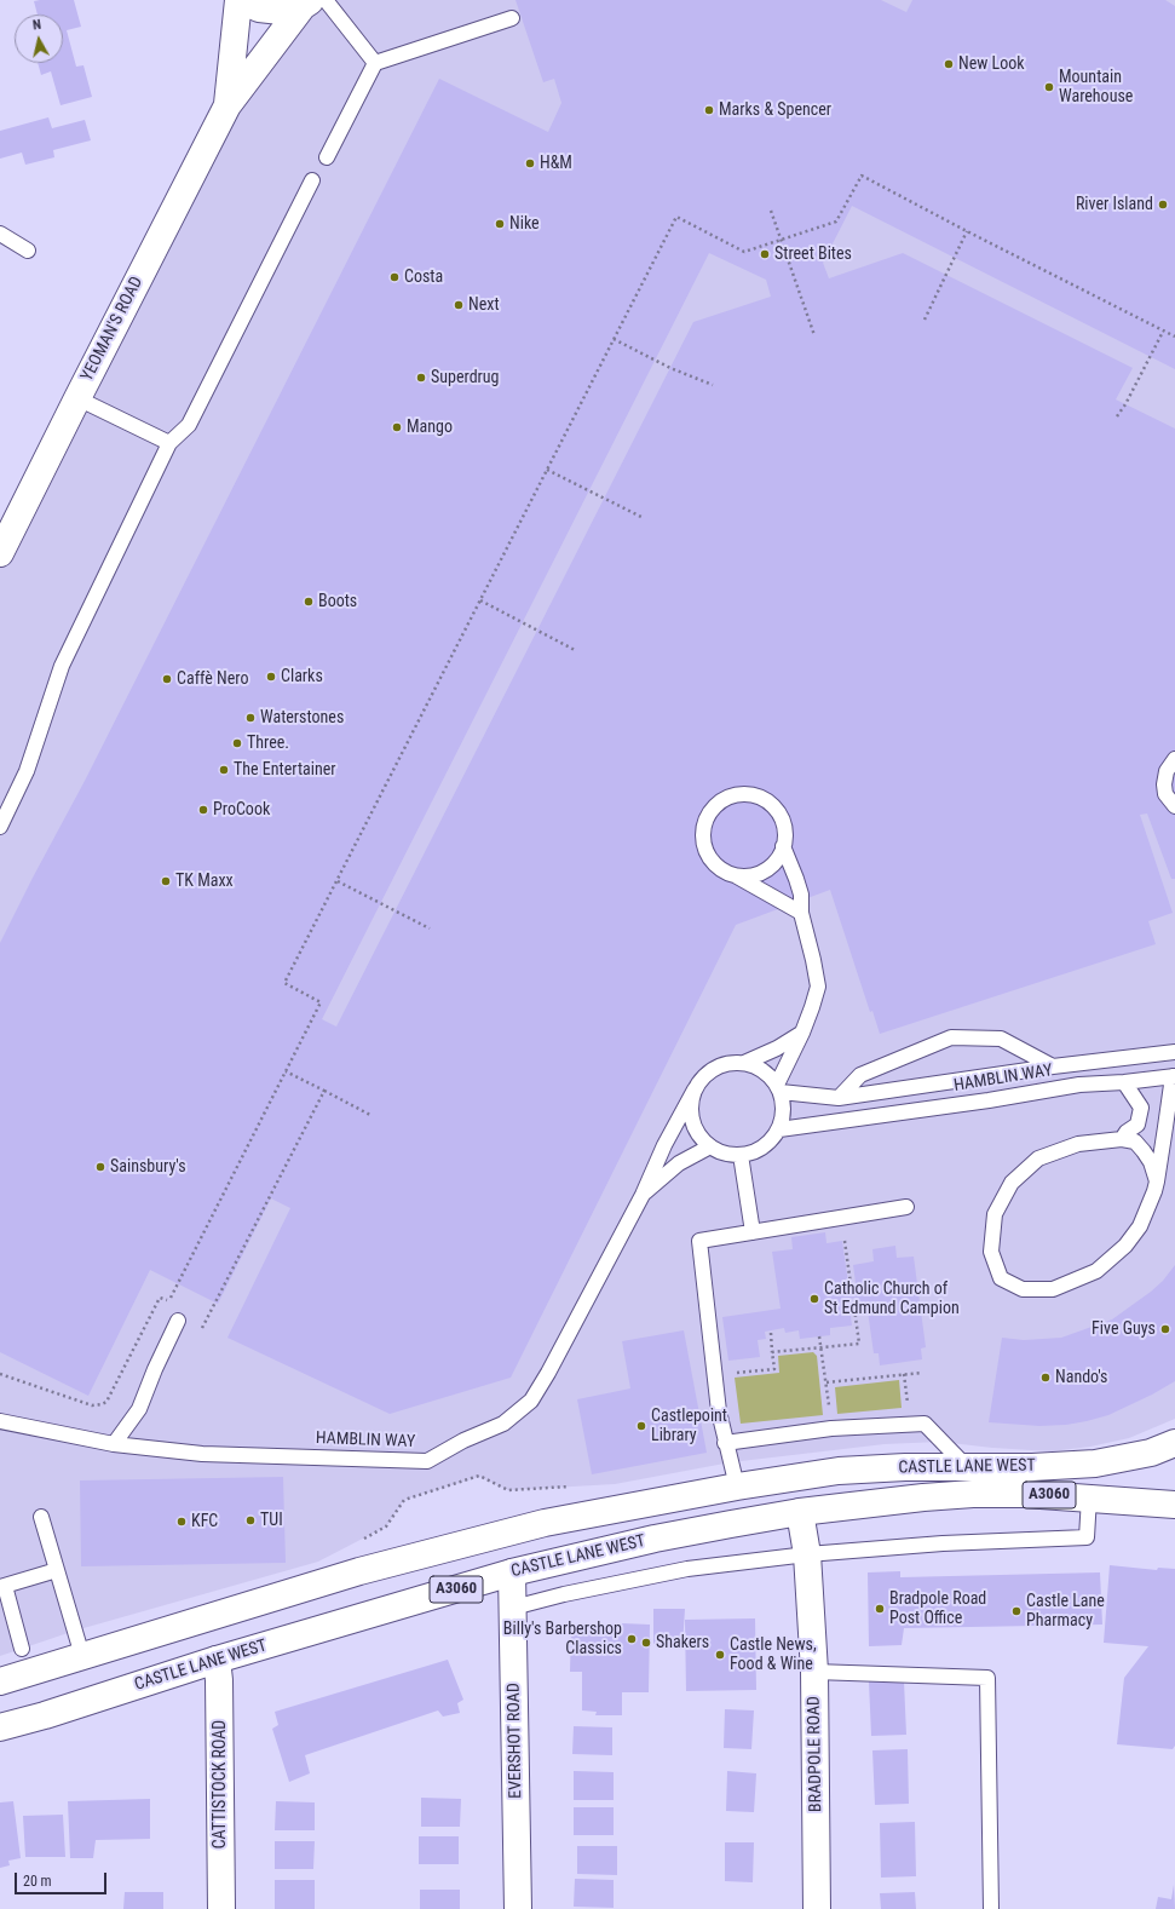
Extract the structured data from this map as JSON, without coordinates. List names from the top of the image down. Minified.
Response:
{"streets":{"main road":["YEOMAN'S ROAD","CASTLE LANE WEST","A3060","EVERSHOT ROAD","BRADPOLE ROAD","CATTISTOCK ROAD"],"lane":["HAMBLIN WAY"]},"crossings":[["CASTLE LANE WEST","EVERSHOT ROAD"],["CASTLE LANE WEST","BRADPOLE ROAD"],["CASTLE LANE WEST","CATTISTOCK ROAD"]],"places":["New Look","Mountain Warehouse","Marks & Spencer","H&M","River Island","Nike","Street Bites","Costa","Next","Superdrug","Mango","Boots","Clarks","Caffè Nero","Waterstones","Three.","The Entertainer","ProCook","TK Maxx","Sainsbury's","Catholic Church of St Edmund Campion","Five Guys","Nando's","Castlepoint Library","TUI","KFC","Bradpole Road Post Office","Castle Lane Pharmacy","Billy's Barbershop Classics","Shakers","Castle News, Food & Wine"],"scale_bar":"20 m","north":"top"}
